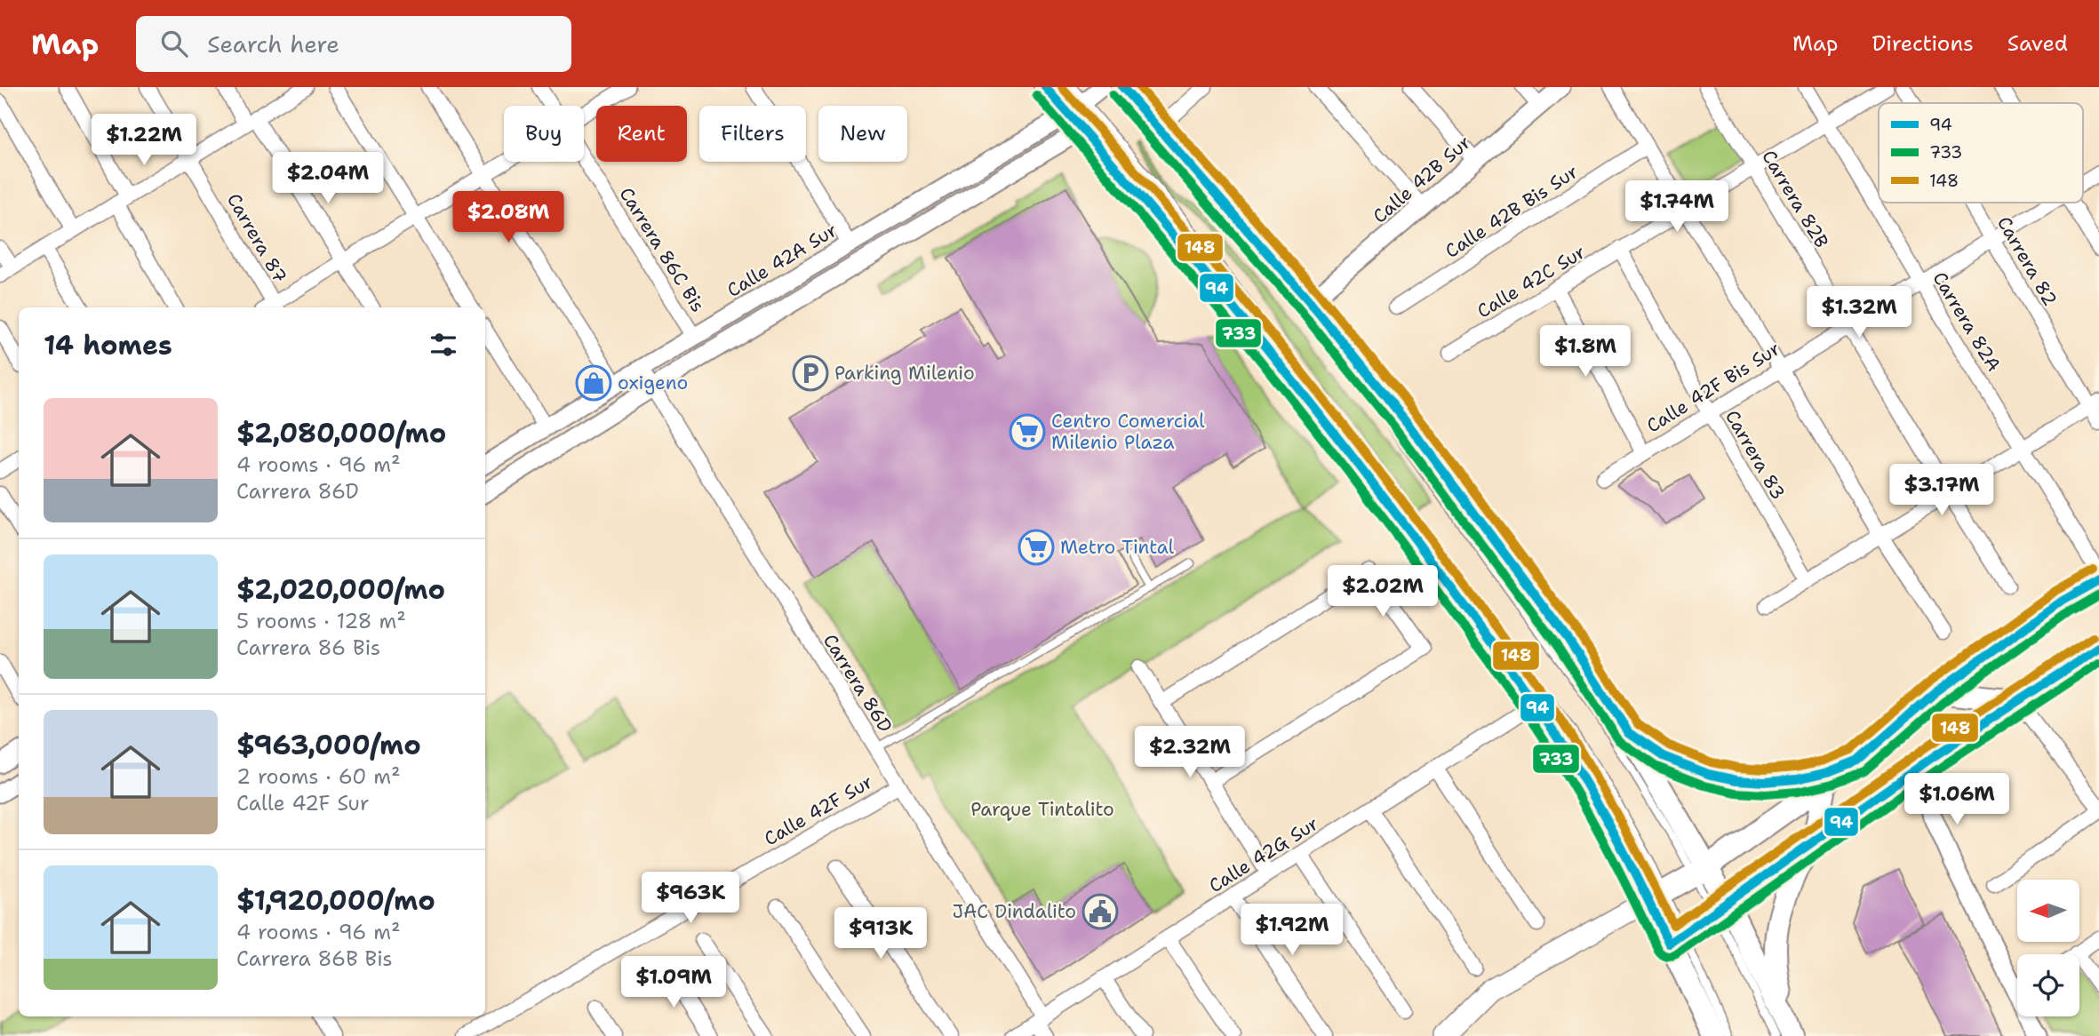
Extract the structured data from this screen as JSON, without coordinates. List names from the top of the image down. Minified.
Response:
{"streets":{"street":["Calle 42B Sur","Carrera 82B","Calle 42B Bis Sur","Carrera 87","Carrera 86C Bis","Calle 42A Sur","Carrera 82","Calle 42C Sur","Carrera 82A","Calle 42F Bis Sur","Carrera 83","Carrera 86D","Calle 42F Sur","Calle 42G Sur"]},"crossings":[["Carrera 82B","Calle 42C Sur"],["Carrera 82B","Calle 42F Bis Sur"],["Carrera 86C Bis","Calle 42A Sur"],["Calle 42A Sur","Carrera 86D"],["Carrera 82","Calle 42F Bis Sur"],["Calle 42C Sur","Carrera 82A"],["Calle 42C Sur","Carrera 83"],["Carrera 82A","Calle 42F Bis Sur"],["Calle 42F Bis Sur","Carrera 83"],["Carrera 86D","Calle 42F Sur"],["Carrera 86D","Calle 42G Sur"]],"parks":["Parque Tintalito"],"places":{"parking":["Parking Milenio"],"shop":["oxigeno"],"supermarket":["Centro Comercial Milenio Plaza","Metro Tintal"],"public building":["JAC Dindalito"]},"lines":["transit line 94","transit line 148","transit line 733"],"legend":["94","733","148"],"north":"left","page":{"header":"Map","search":"Search here","nav":["Map","Directions","Saved"],"chip":["Buy","Rent","Filters","New"],"price":["$1.22M","$2.04M","$1.74M","$2.08M","$1.32M","$1.8M","$3.17M","$2.02M","$2.32M","$1.06M","$963K","$1.92M","$913K","$1.09M"],"heading":"14 homes","list":[{"name":"$2,080,000/mo","note":"4 rooms · 96 m² · Carrera 86D"},{"name":"$2,020,000/mo","note":"5 rooms · 128 m² · Carrera 86 Bis"},{"name":"$963,000/mo","note":"2 rooms · 60 m² · Calle 42F Sur"},{"name":"$1,920,000/mo","note":"4 rooms · 96 m² · Carrera 86B Bis"}]}}
